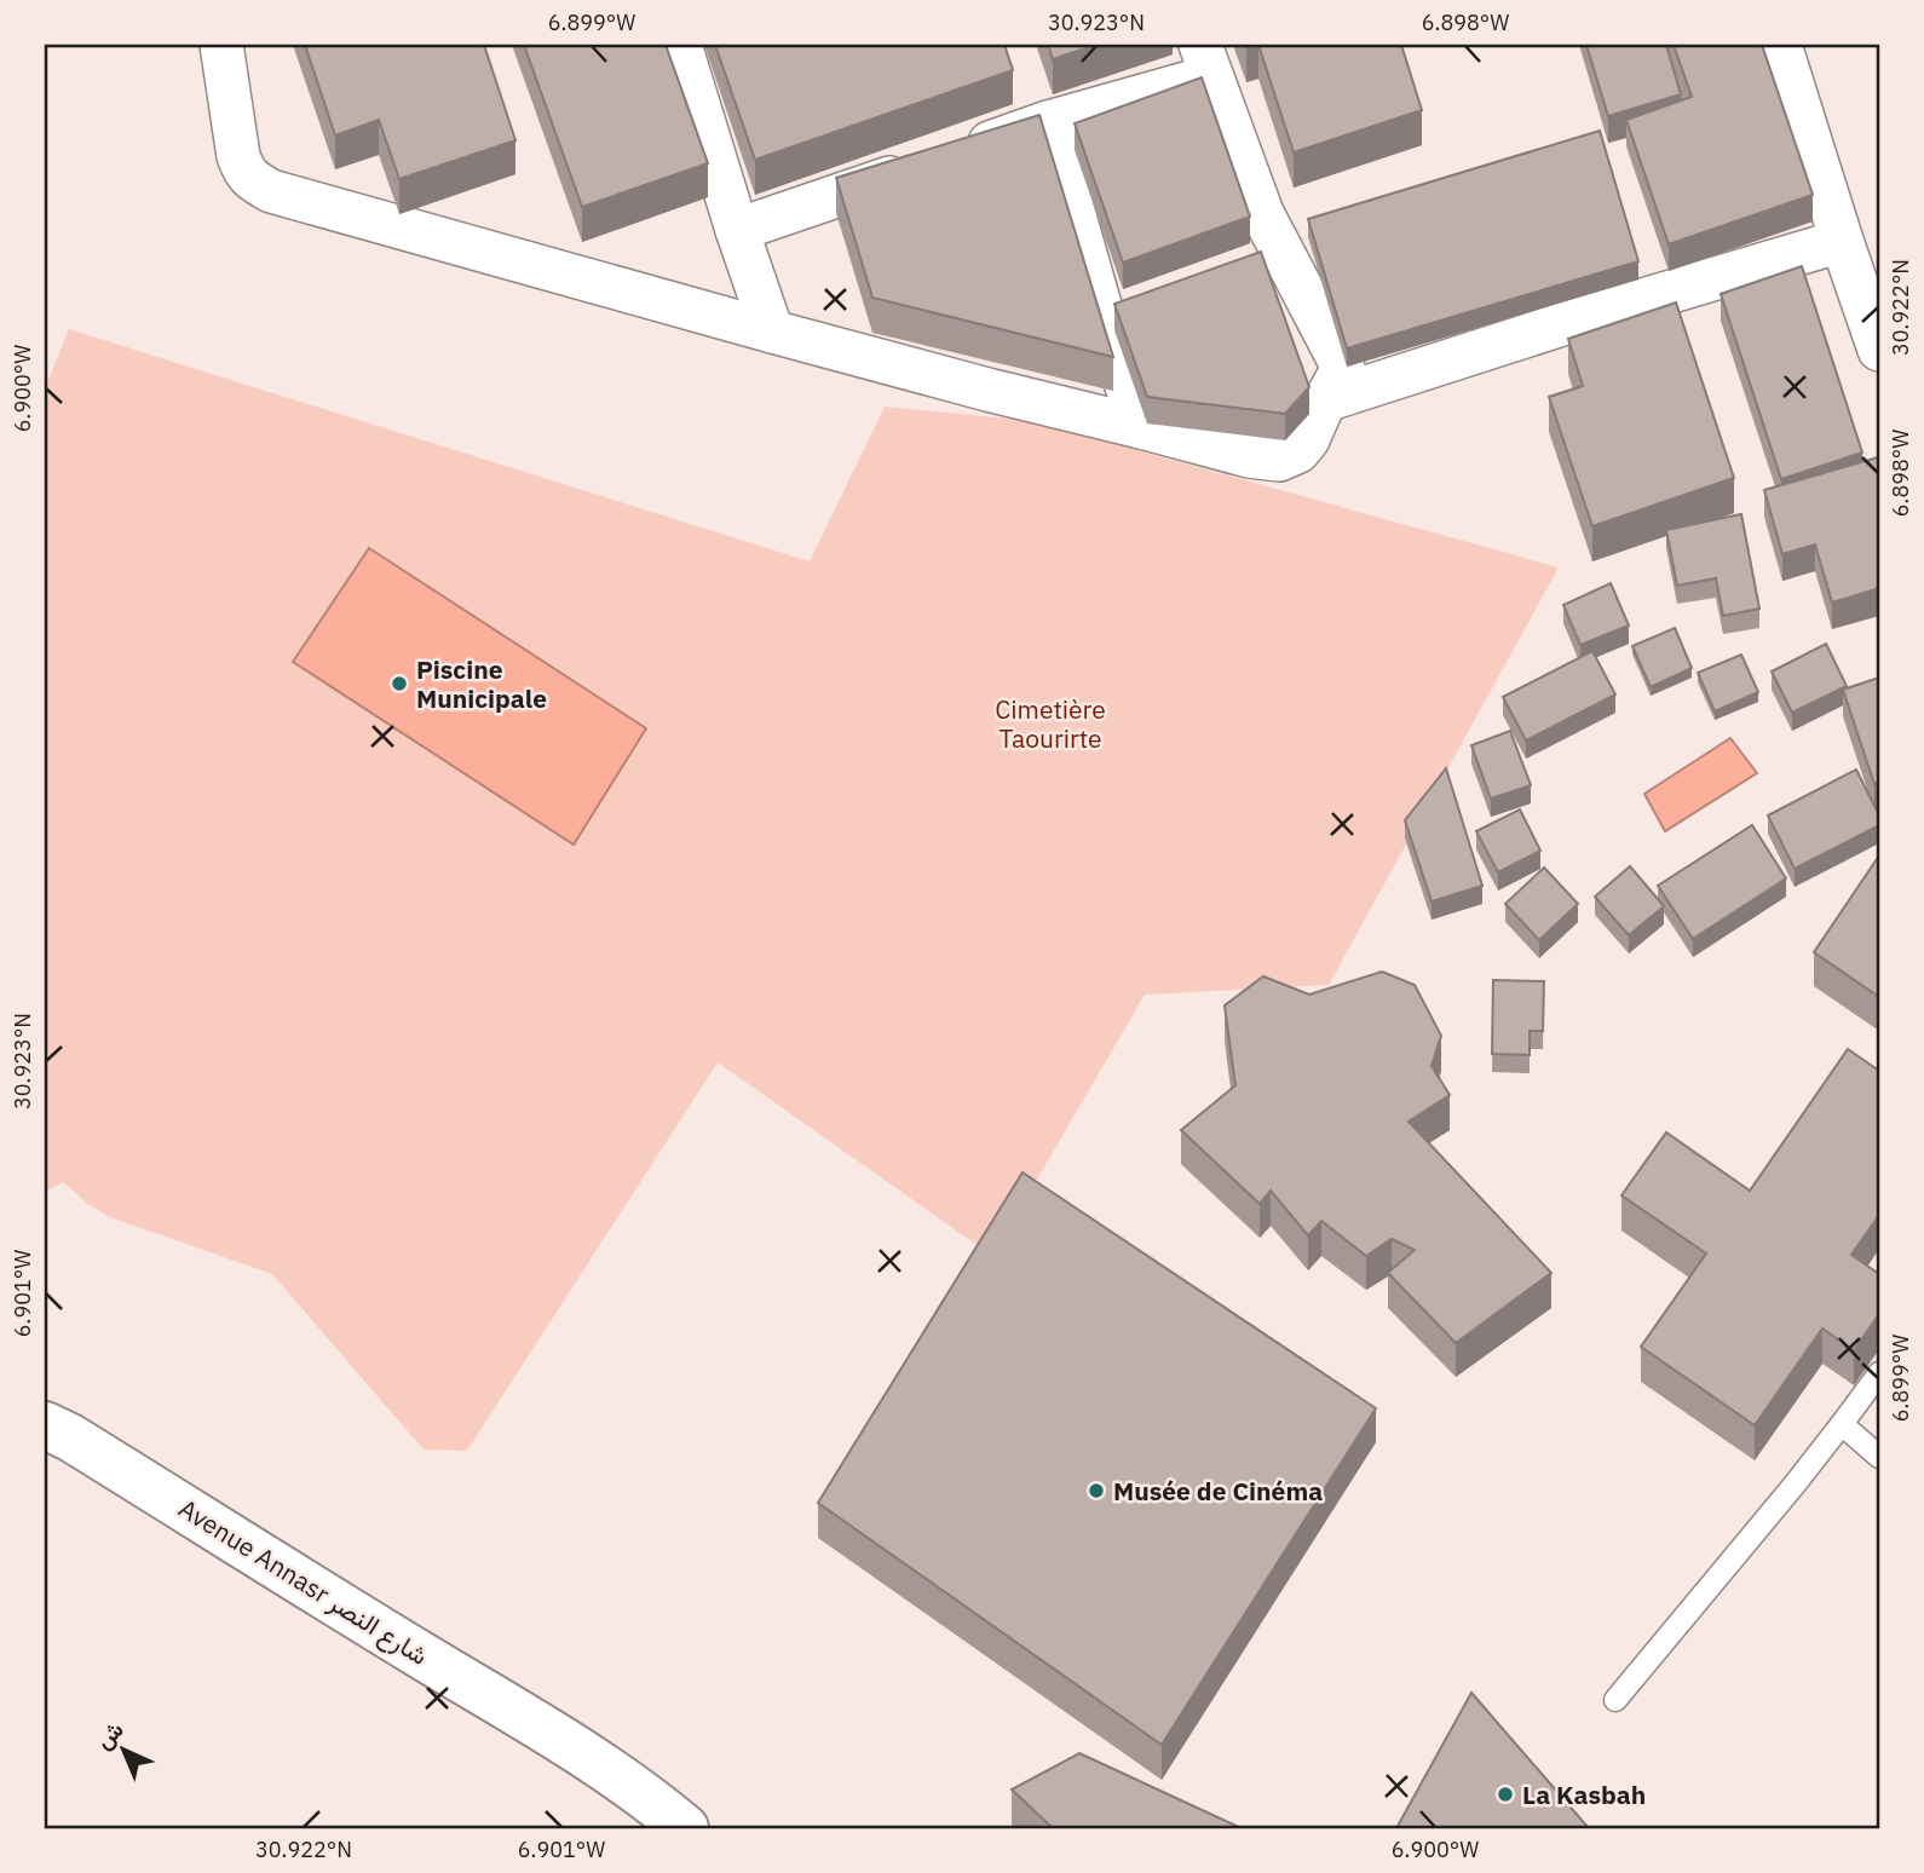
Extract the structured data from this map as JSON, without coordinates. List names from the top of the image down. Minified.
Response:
{"streets":{"street":["Avenue Annasr شارع النصر"]},"parks":["Cimetière Taourirte"],"places":["Piscine Municipale","Musée de Cinéma","La Kasbah"],"north":"top left","coordinates":["6.899°W","30.923°N","6.898°W","30.922°N","6.900°W","6.901°W"]}
